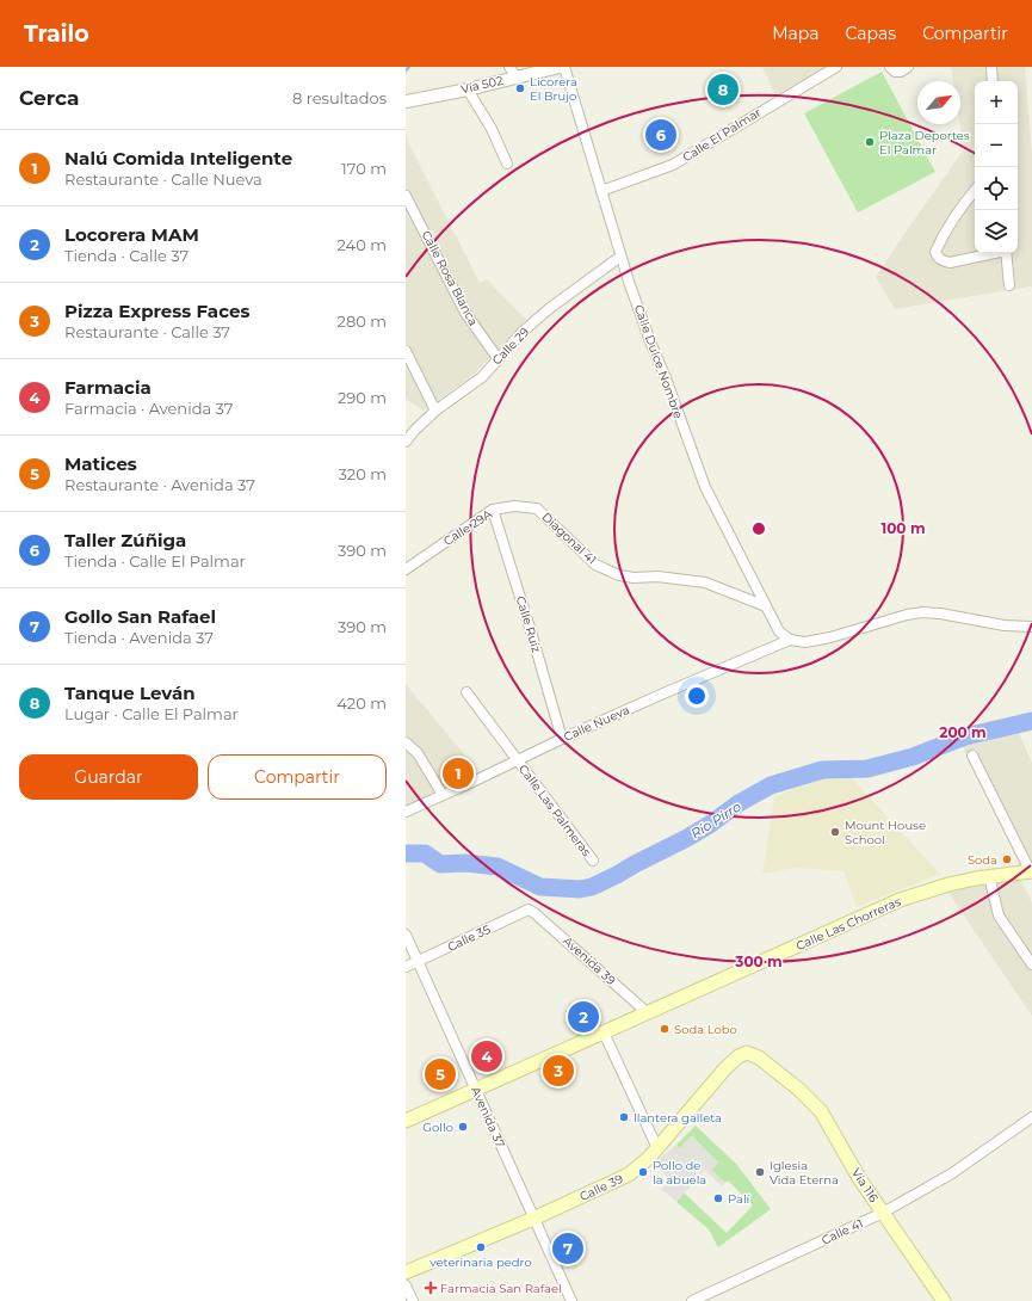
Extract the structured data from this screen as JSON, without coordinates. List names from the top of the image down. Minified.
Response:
{"streets":{"main road":["Calle Las Chorreras","Vía 116","Calle 39"],"street":["Vía 502","Calle El Palmar","Calle Rosa Blanca","Calle 29","Calle Dulce Nombre","Calle 29A","Diagonal 41","Calle Ruíz","Calle Nueva","Calle Las Palmeras","Calle 35","Avenida 39","Avenida 37","Calle 41"]},"crossings":[["Calle El Palmar","Calle Dulce Nombre"],["Calle Rosa Blanca","Calle 29"],["Calle 29","Calle Dulce Nombre"],["Calle Dulce Nombre","Diagonal 41"],["Calle Dulce Nombre","Calle Nueva"],["Calle 29A","Diagonal 41"],["Calle 29A","Calle Ruíz"],["Calle Ruíz","Calle Nueva"],["Calle Nueva","Calle Las Palmeras"],["Calle Las Chorreras","Avenida 39"],["Calle Las Chorreras","Avenida 37"],["Calle 35","Avenida 39"],["Calle 35","Avenida 37"],["Avenida 37","Calle 39"],["Vía 116","Calle 39"],["Vía 116","Calle 41"]],"water":["Río Pirro"],"places":{"other":["Licorera El Brujo","Plaza Deportes El Palmar","Mount House School","Soda","Soda Lobo","llantera galleta","Gollo","Pollo de la abuela","Iglesia Vida Eterna","Palí","veterinaria pedro"],"health":["Farmacia San Rafael"]},"north":"top right","page":{"header":"Trailo","nav":["Mapa","Capas","Compartir"],"heading":["Cerca","8 resultados"],"pins":["8","6","1","2","4","3","5","7"],"map_buttons":["+","−"],"list":[{"mark":"1","name":"Nalú Comida Inteligente","note":"Restaurante · Calle Nueva","value":"170 m"},{"mark":"2","name":"Locorera MAM","note":"Tienda · Calle 37","value":"240 m"},{"mark":"3","name":"Pizza Express Faces","note":"Restaurante · Calle 37","value":"280 m"},{"mark":"4","name":"Farmacia","note":"Farmacia · Avenida 37","value":"290 m"},{"mark":"5","name":"Matices","note":"Restaurante · Avenida 37","value":"320 m"},{"mark":"6","name":"Taller Zúñiga","note":"Tienda · Calle El Palmar","value":"390 m"},{"mark":"7","name":"Gollo San Rafael","note":"Tienda · Avenida 37","value":"390 m"},{"mark":"8","name":"Tanque Leván","note":"Lugar · Calle El Palmar","value":"420 m"}],"buttons":["Guardar","Compartir"]},"rings":["100 m","200 m","300 m"]}
